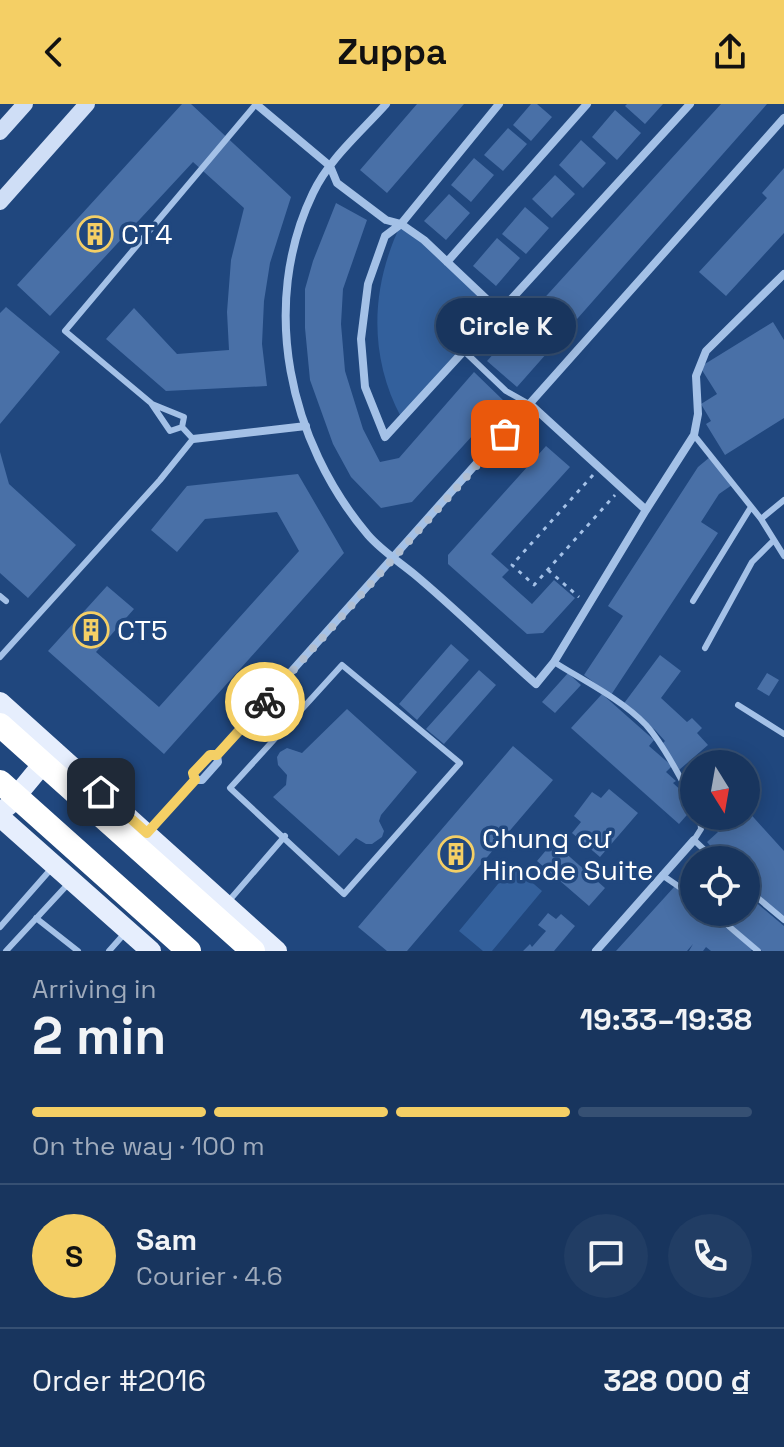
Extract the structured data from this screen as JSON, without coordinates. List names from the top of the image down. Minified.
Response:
{"places":{"building":["CT4","CT5","Chung cư Hinode Suite"],"other":["Circle K"]},"north":"bottom","page":{"header":"Zuppa","bubble":"Circle K","heading":["2 min","Arriving in","19:33–19:38"],"panel":["Sam","Courier · 4.6","Order #2016","328 000 ₫"],"bar":"On the way · 100 m","round":"S"}}
